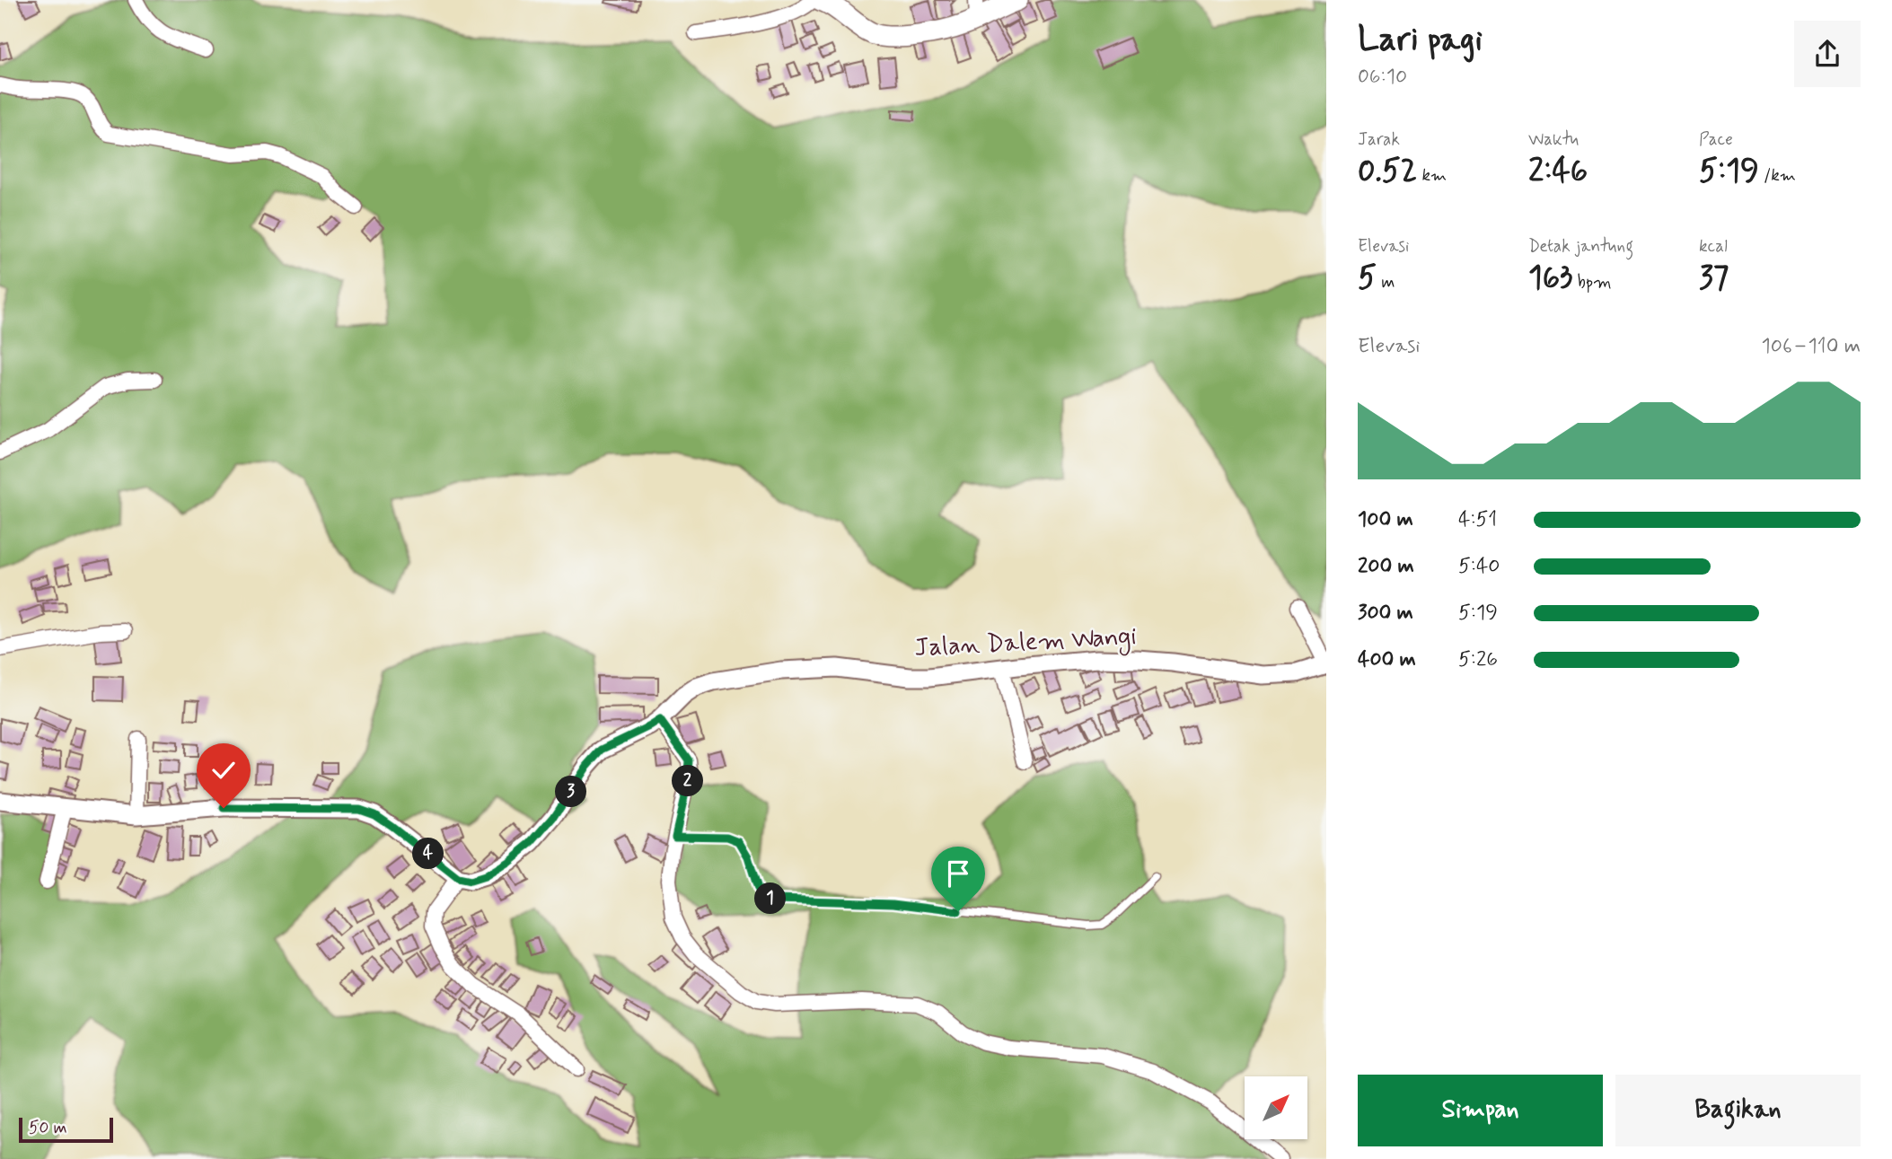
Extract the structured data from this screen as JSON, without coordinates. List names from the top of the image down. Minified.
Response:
{"streets":{"street":["Jalan Dalem Wangi"]},"scale_bar":"50 m","north":"top right","page":{"heading":["Lari pagi","06:10"],"stats":[["Jarak","0.52 km"],["Waktu","2:46"],["Pace","5:19 /km"],["Elevasi","5 m"],["Detak jantung","163 bpm"],["kcal","37"]],"chart":["Elevasi","106–110 m"],"list":[{"name":"100 m","note":"4:51"},{"name":"200 m","note":"5:40"},{"name":"300 m","note":"5:19"},{"name":"400 m","note":"5:26"}],"pins":["2","3","4","1"],"buttons":["Simpan","Bagikan"],"scale":"50 m"}}
